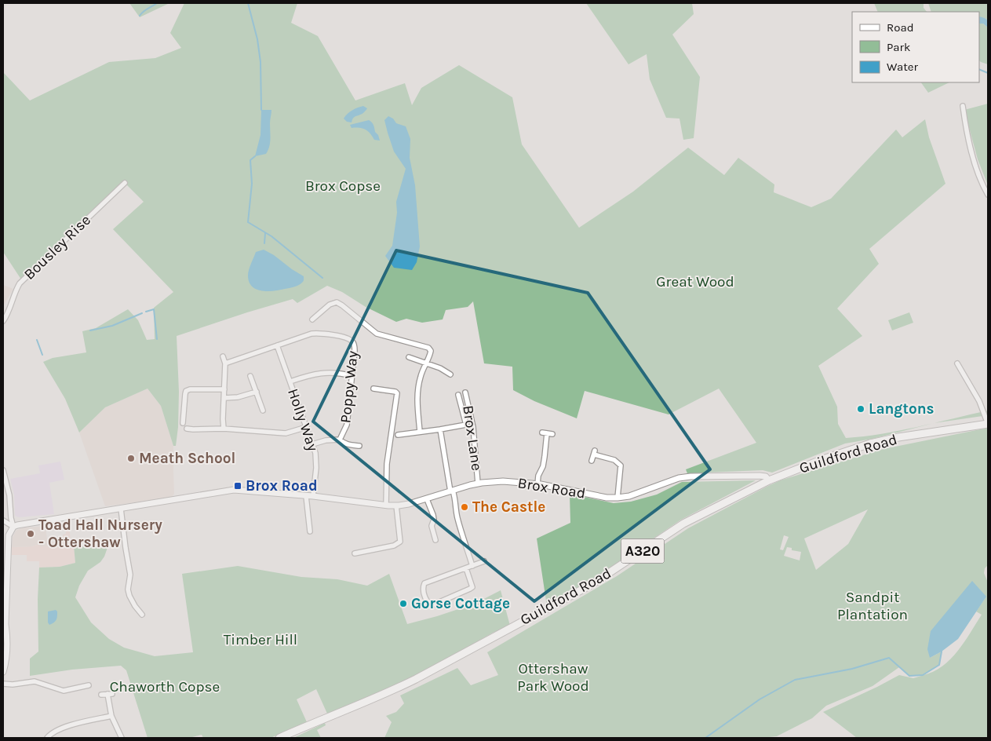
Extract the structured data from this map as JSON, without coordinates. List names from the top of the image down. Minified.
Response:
{"streets":{"main road":["Guildford Road","A320"],"street":["Bousley Rise","Poppy Way","Holly Way","Brox Lane","Brox Road"]},"crossings":[["Poppy Way","Holly Way"],["Holly Way","Brox Road"],["Brox Lane","Brox Road"],["Guildford Road","Brox Road"]],"parks":["Brox Copse","Great Wood","Sandpit Plantation","Timber Hill","Ottershaw Park Wood","Chaworth Copse"],"places":{"other":["Langtons","Meath School","The Castle","Toad Hall Nursery - Ottershaw","Gorse Cottage"],"transit":["Brox Road"]},"legend":["Road","Park","Water"]}
